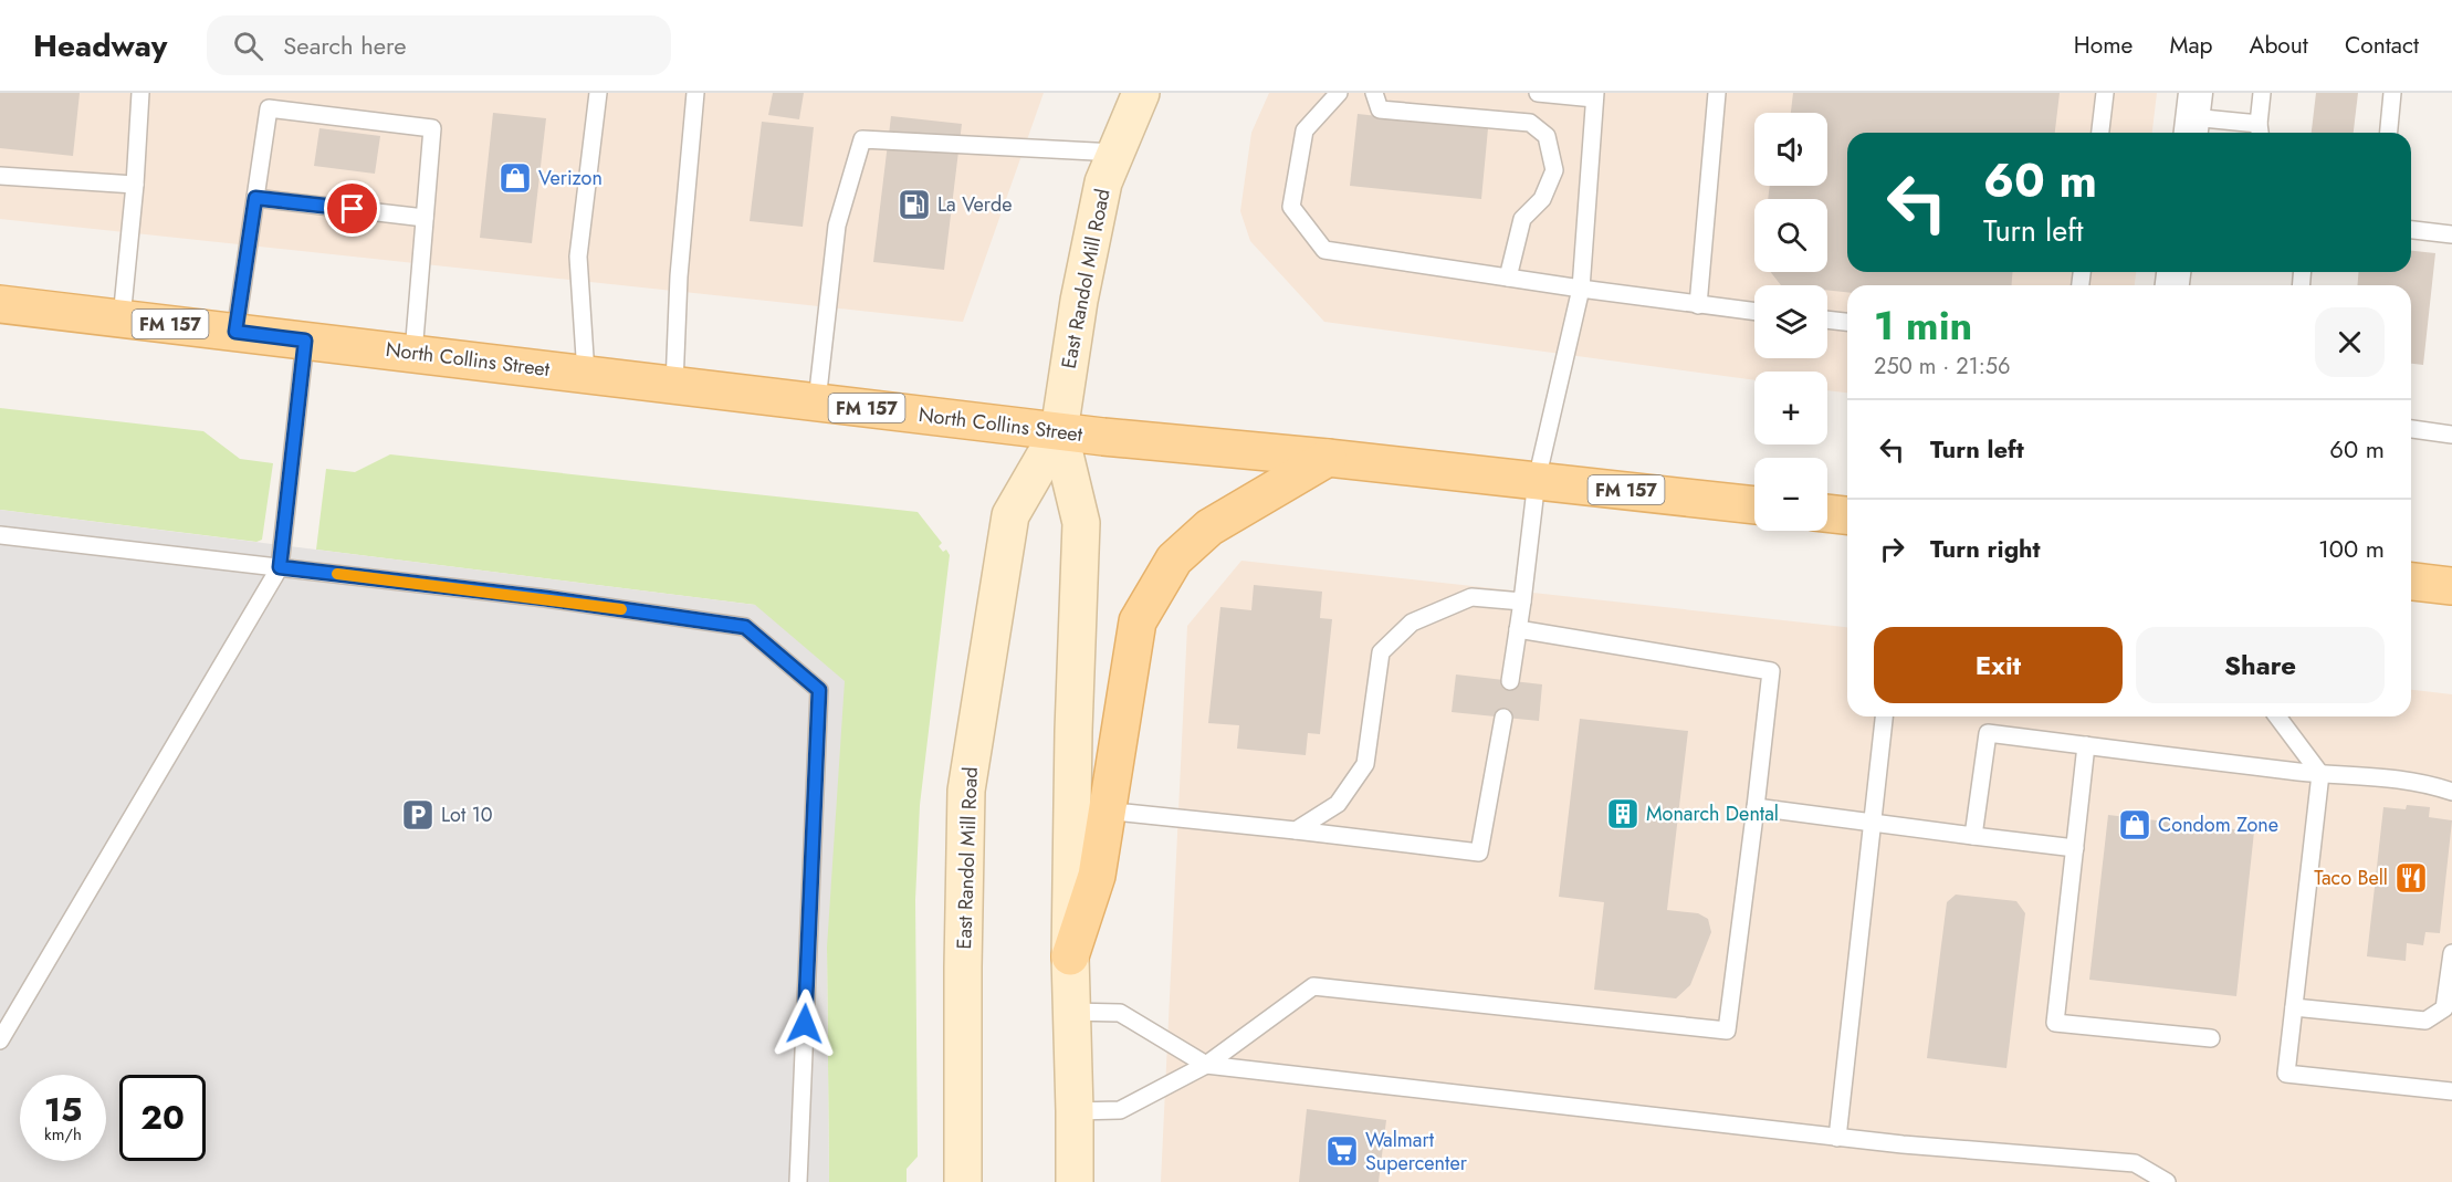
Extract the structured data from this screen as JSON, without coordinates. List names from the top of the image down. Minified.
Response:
{"streets":{"main road":["East Randol Mill Road","FM 157","North Collins Street"]},"crossings":[["East Randol Mill Road","North Collins Street"]],"places":{"shop":["Verizon","Condom Zone"],"fuel station":["La Verde"],"building":["Monarch Dental"],"parking":["Lot 10"],"restaurant":["Taco Bell"],"supermarket":["Walmart Supercenter"]},"page":{"header":"Headway","search":"Search here","nav":["Home","Map","About","Contact"],"map_buttons":["+","−"],"turn":["60 m","Turn left"],"heading":["1 min","250 m · 21:56"],"list":[{"name":"Turn left","value":"60 m"},{"name":"Turn right","value":"100 m"}],"buttons":["Exit","Share"],"speed":"15 km/h","limit":"20"}}
